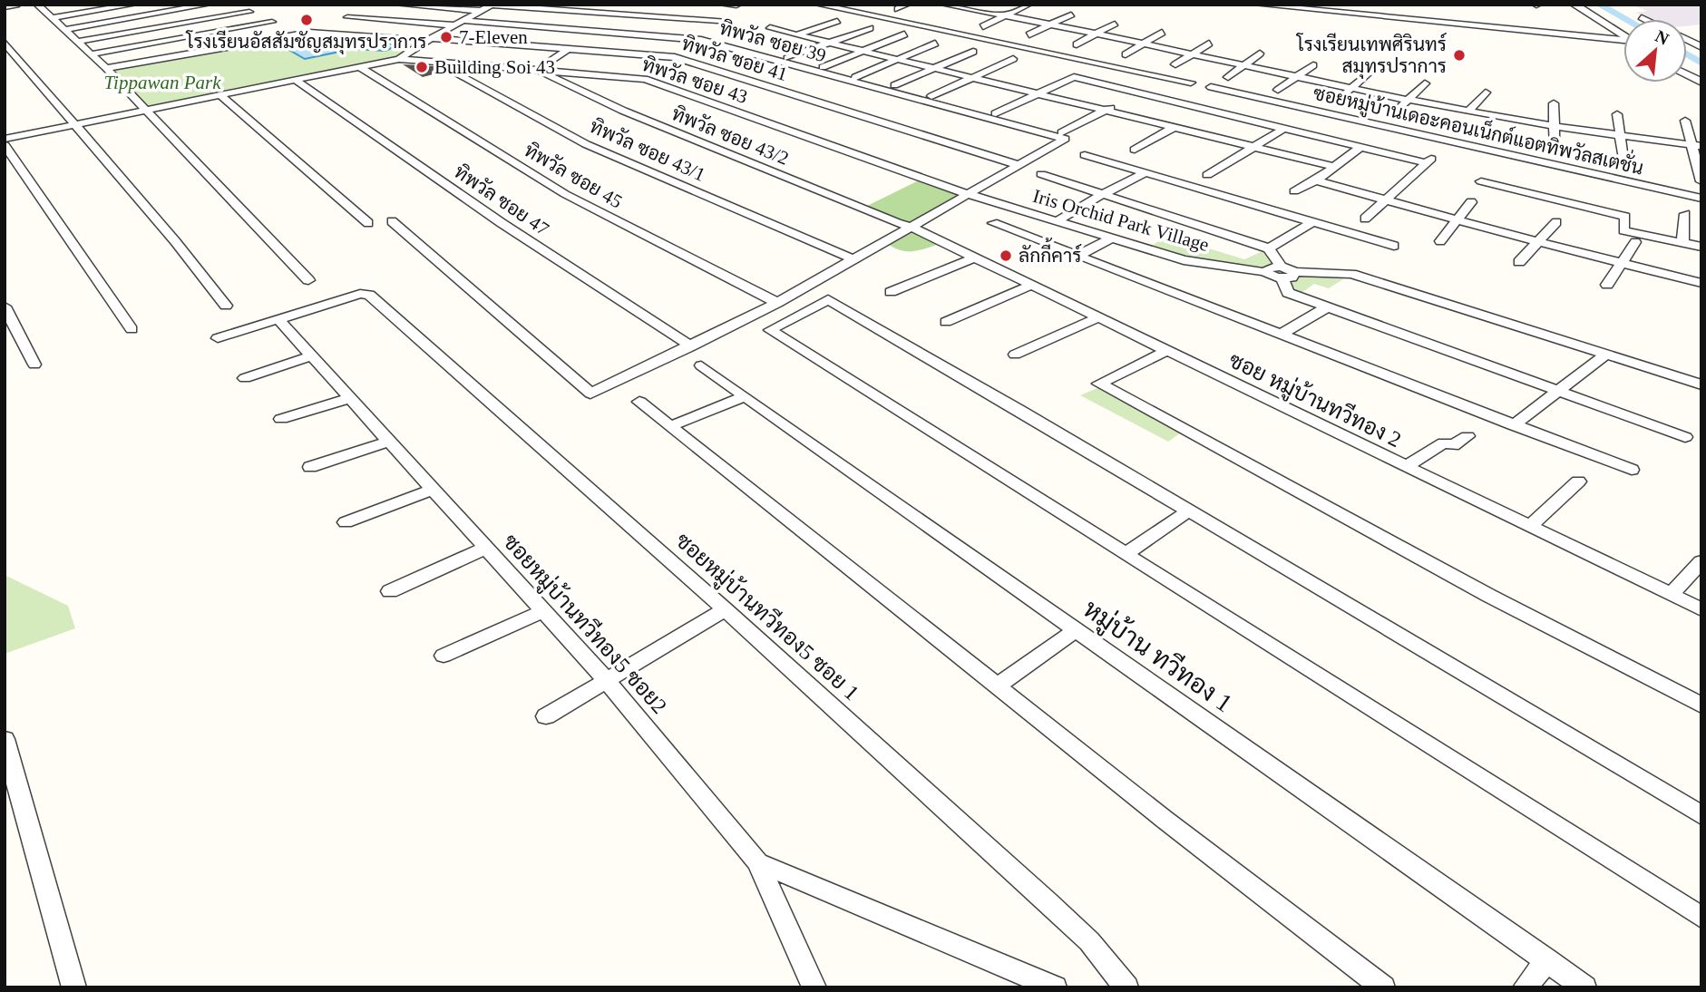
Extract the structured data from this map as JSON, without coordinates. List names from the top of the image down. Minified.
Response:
{"streets":{"street":["ทิพวัล ซอย 39","ทิพวัล ซอย 41","ทิพวัล ซอย 43","ซอยหมู่บ้านเดอะคอนเน็กต์แอตทิพวัลสเตชั่น","ทิพวัล ซอย 43/2","ทิพวัล ซอย 43/1","ทิพวัล ซอย 45","ทิพวัล ซอย 47","Iris Orchid Park Village","ซอย หมู่บ้านทวีทอง 2","ซอยหมู่บ้านทวีทอง5 ซอย 1","ซอยหมู่บ้านทวีทอง5 ซอย2","หมู่บ้าน ทวีทอง 1"]},"crossings":[["ทิพวัล ซอย 43","ทิพวัล ซอย 43/2"],["ทิพวัล ซอย 43","ทิพวัล ซอย 43/1"],["ทิพวัล ซอย 43","Iris Orchid Park Village"],["ทิพวัล ซอย 43/2","ซอย หมู่บ้านทวีทอง 2"],["ซอยหมู่บ้านทวีทอง5 ซอย 1","ซอยหมู่บ้านทวีทอง5 ซอย2"]],"parks":["Tippawan Park"],"places":["โรงเรียนอัสสัมชัญสมุทรปราการ","7-Eleven","โรงเรียนเทพศิรินทร์ สมุทรปราการ","Building Soi 43","ลักกี้คาร์"],"north":"top right"}
